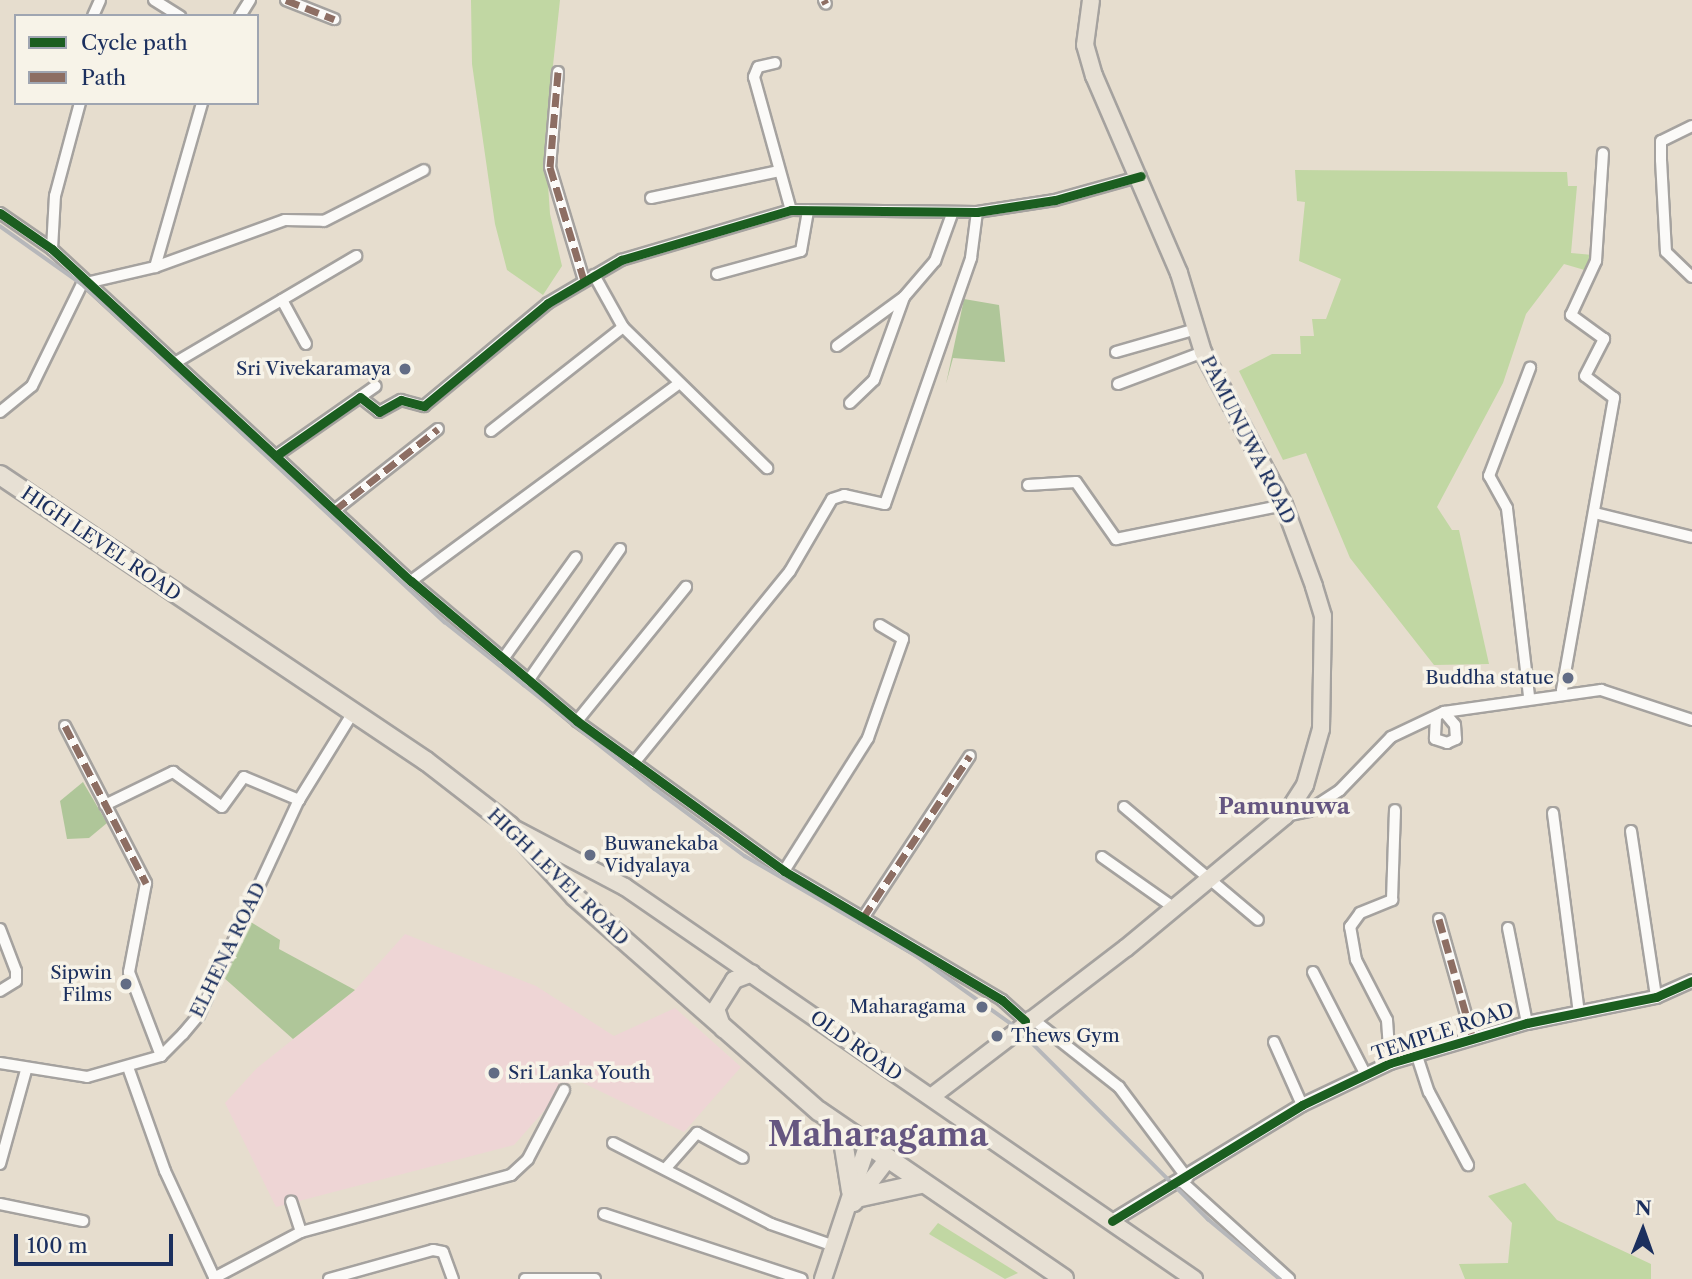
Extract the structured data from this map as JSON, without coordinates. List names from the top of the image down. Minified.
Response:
{"streets":{"highway":["HIGH LEVEL ROAD"],"main road":["PAMUNUWA ROAD","OLD ROAD"],"street":["ELHENA ROAD","TEMPLE ROAD"]},"crossings":[["PAMUNUWA ROAD","OLD ROAD"],["HIGH LEVEL ROAD","ELHENA ROAD"],["HIGH LEVEL ROAD","OLD ROAD"],["TEMPLE ROAD","OLD ROAD"]],"districts":["Pamunuwa","Maharagama"],"places":["Sri Vivekaramaya","Buddha statue","Buwanekaba Vidyalaya","Sipwin Films","Maharagama","Thews Gym","Sri Lanka Youth"],"legend":["Cycle path","Path"],"scale_bar":"100 m","north":"top"}
